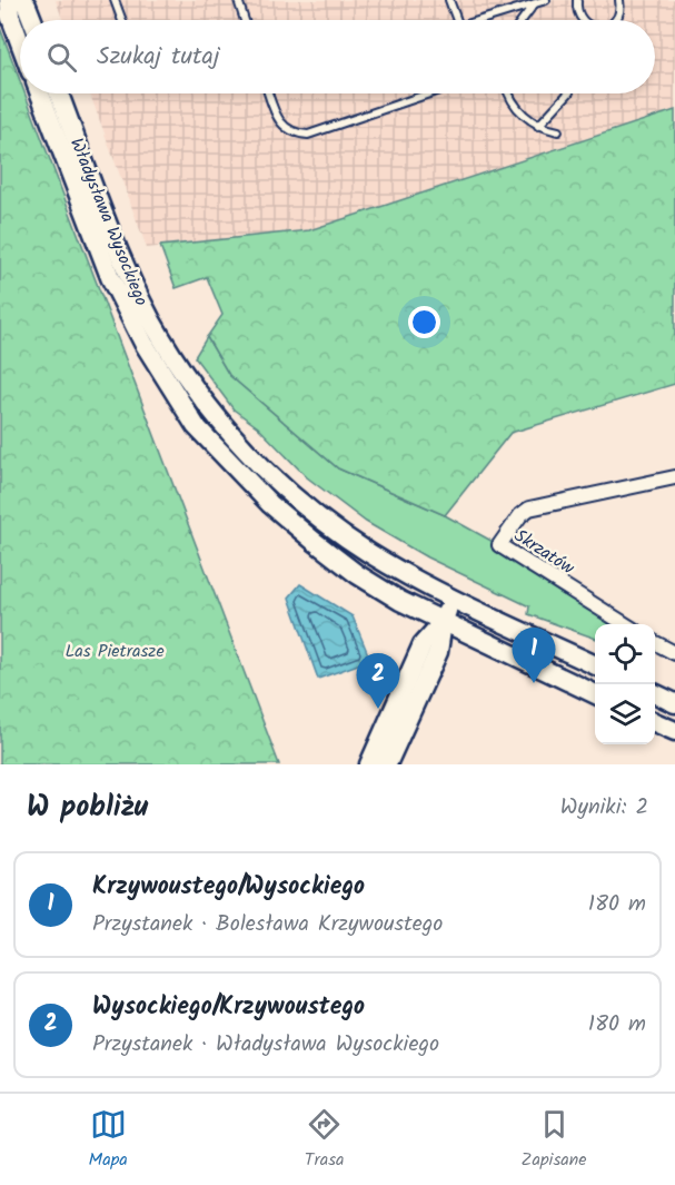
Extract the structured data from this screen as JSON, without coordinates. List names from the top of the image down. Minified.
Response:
{"streets":{"main road":["Władysława Wysockiego"],"street":["Skrzatów"]},"parks":["Las Pietrasze"],"page":{"search":"Szukaj tutaj","pins":["1","2"],"heading":["W pobliżu","Wyniki: 2"],"list":[{"mark":"1","name":"Krzywoustego/Wysockiego","note":"Przystanek · Bolesława Krzywoustego","value":"180 m"},{"mark":"2","name":"Wysockiego/Krzywoustego","note":"Przystanek · Władysława Wysockiego","value":"180 m"}],"nav":["Mapa","Trasa","Zapisane"]}}
